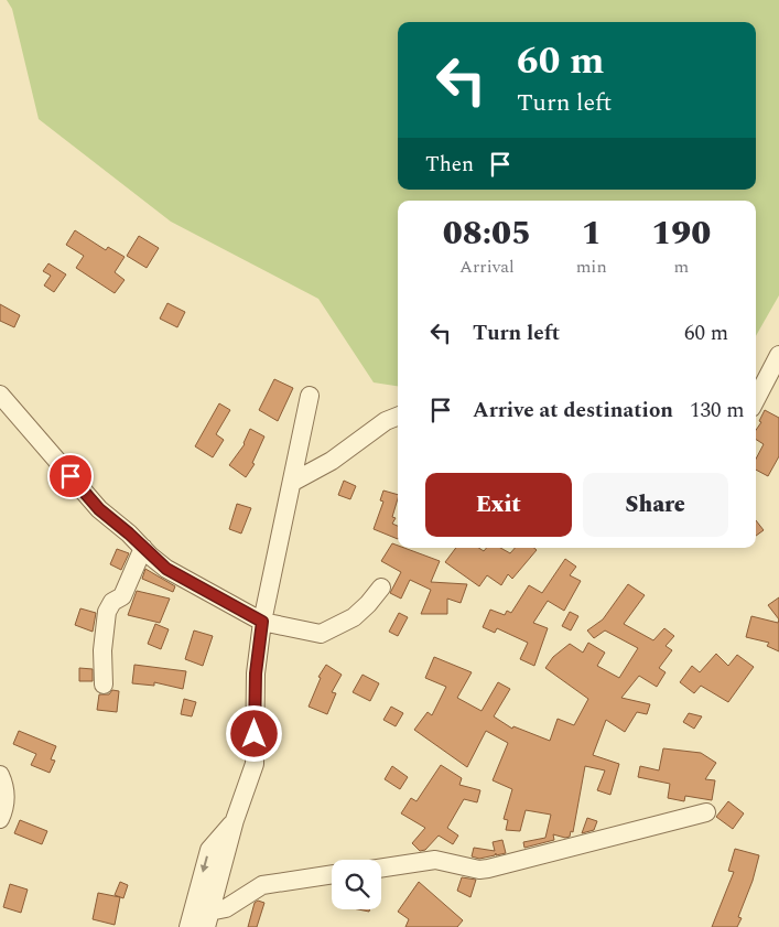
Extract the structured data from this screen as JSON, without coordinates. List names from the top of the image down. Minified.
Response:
{"page":{"turn":["60 m","Turn left"],"then":"Then","eta":["08:05","Arrival","1","min","190","m"],"list":[{"name":"Turn left","value":"60 m"},{"name":"Arrive at destination","value":"130 m"}],"buttons":["Exit","Share"]}}
